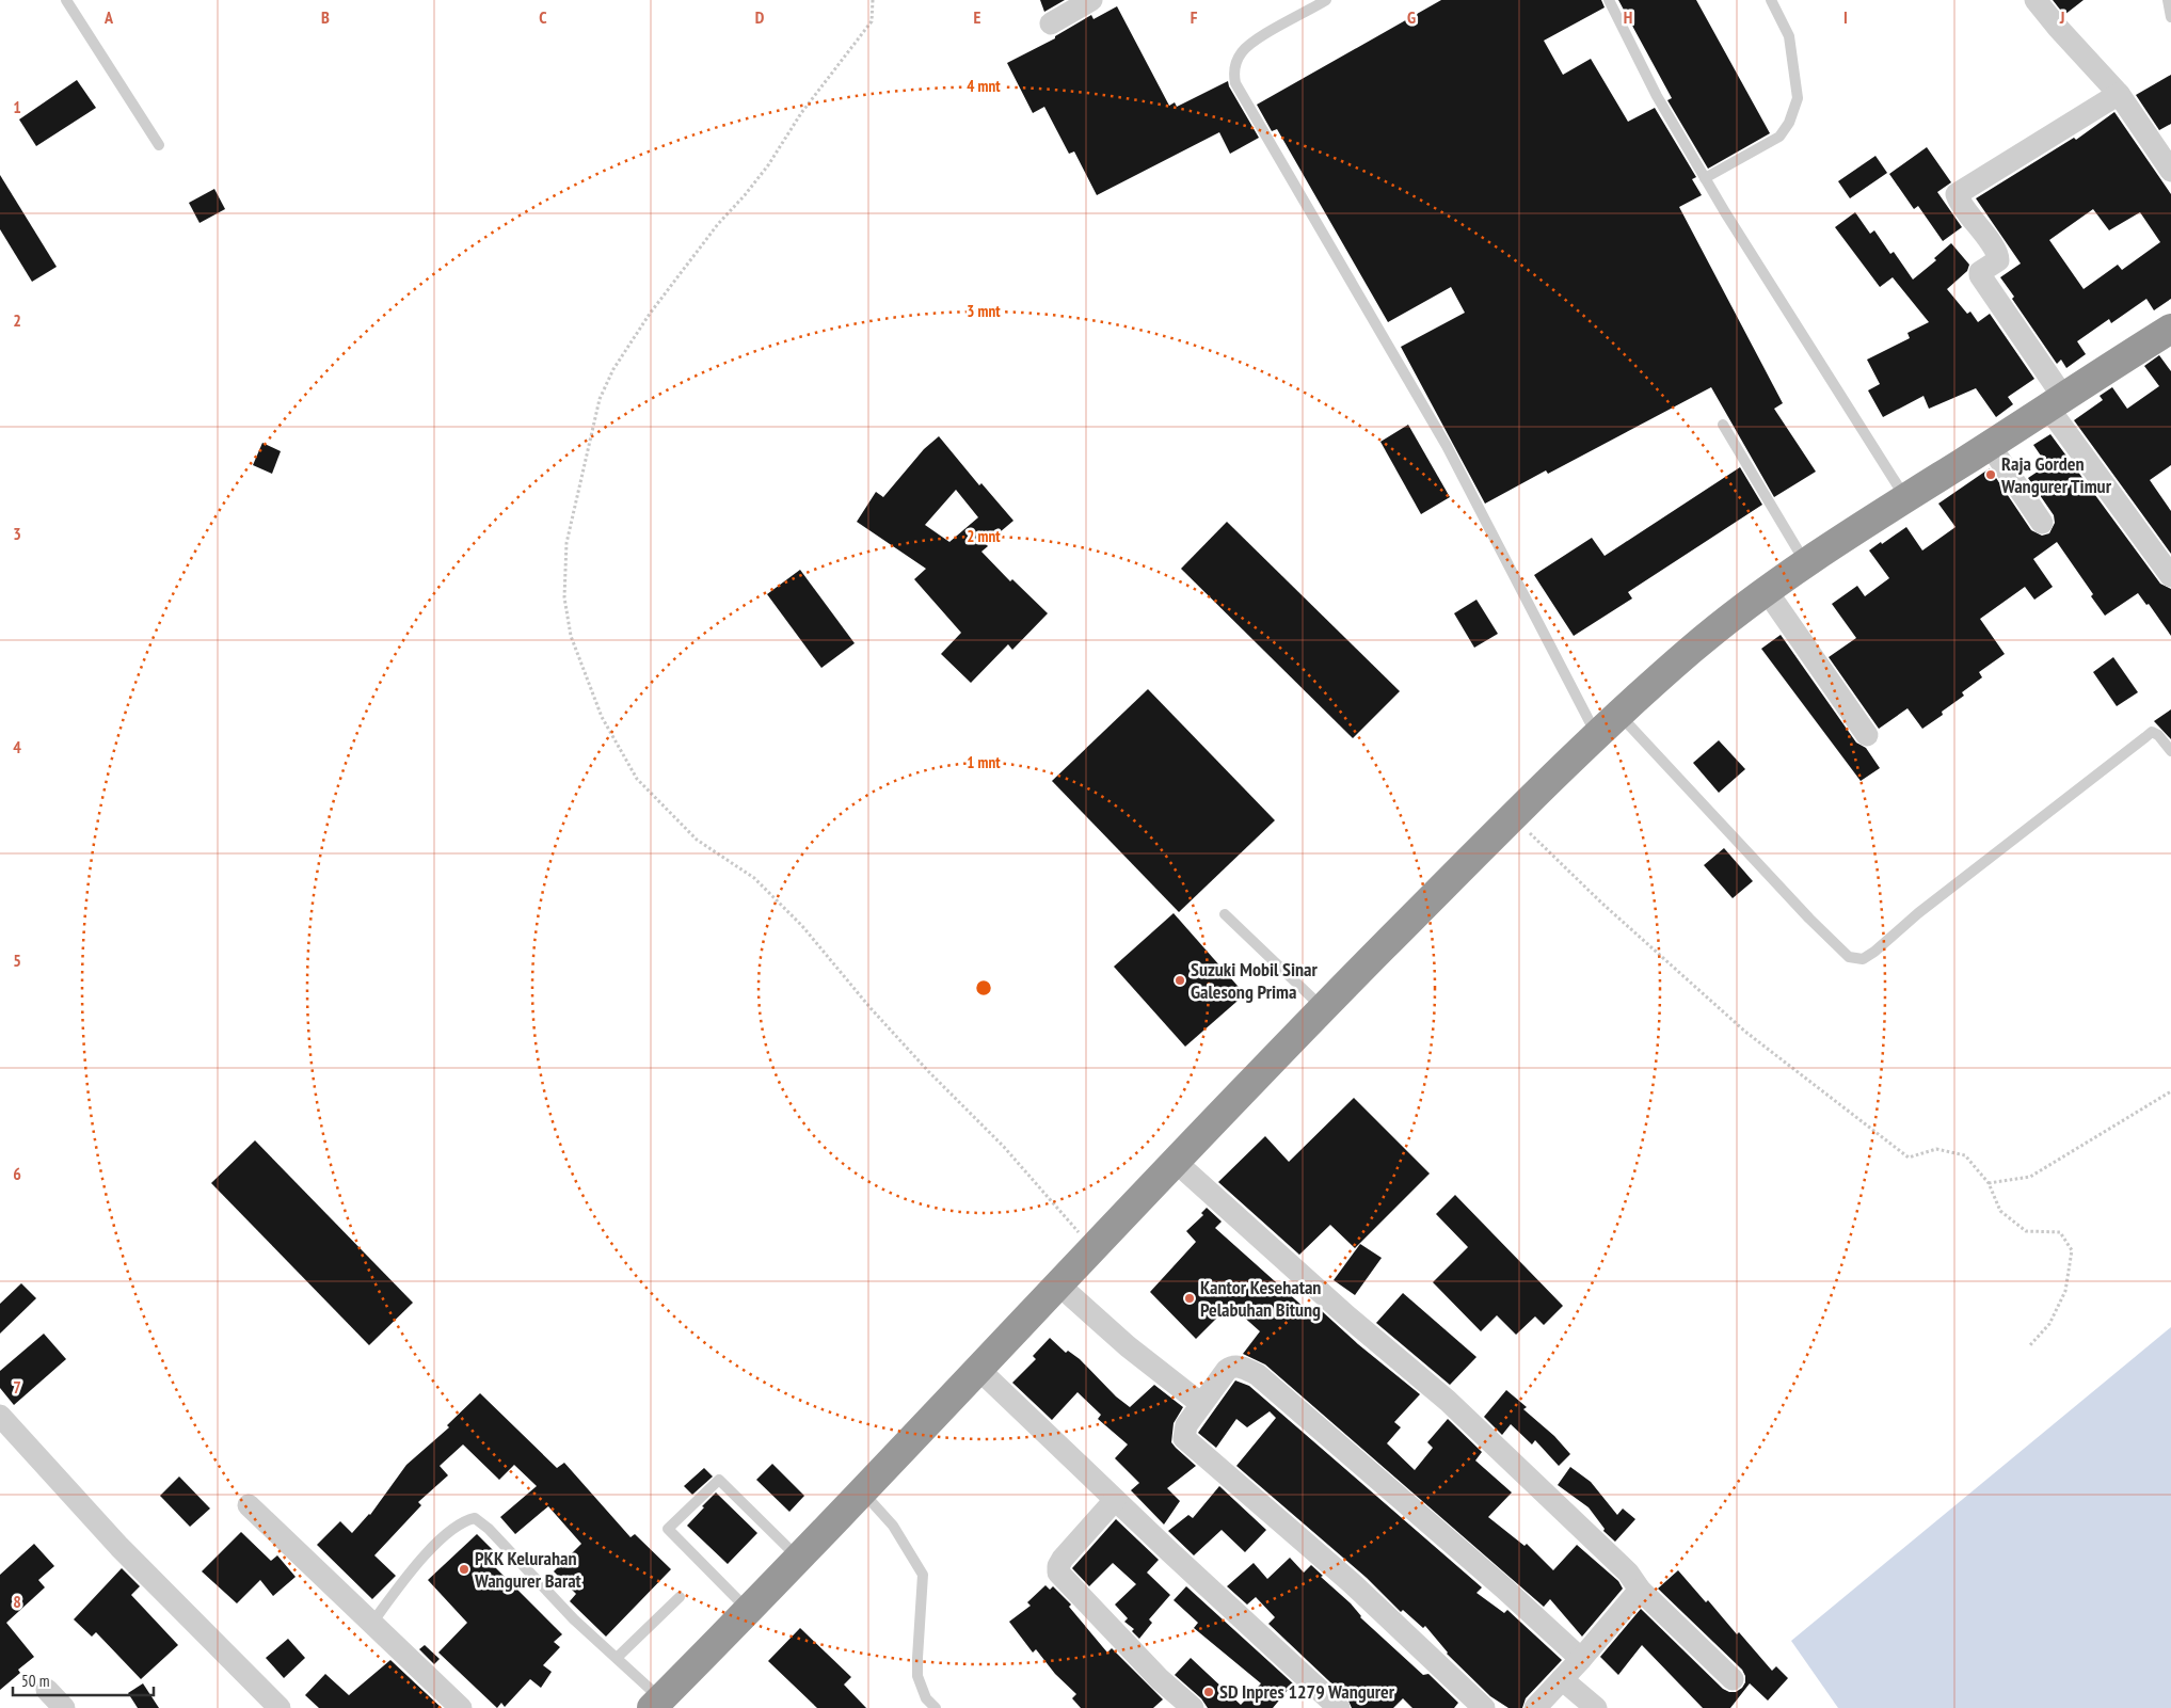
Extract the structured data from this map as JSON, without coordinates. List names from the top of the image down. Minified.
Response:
{"places":["Raja Gorden Wangurer Timur","Suzuki Mobil Sinar Galesong Prima","Kantor Kesehatan Pelabuhan Bitung","PKK Kelurahan Wangurer Barat","SD Inpres 1279 Wangurer"],"scale_bar":"50 m","grid":{"columns":["A","B","C","D","E","F","G","H","I","J"],"rows":["1","2","3","4","5","6","7","8"]},"rings":["4 mnt","3 mnt","2 mnt","1 mnt"]}
